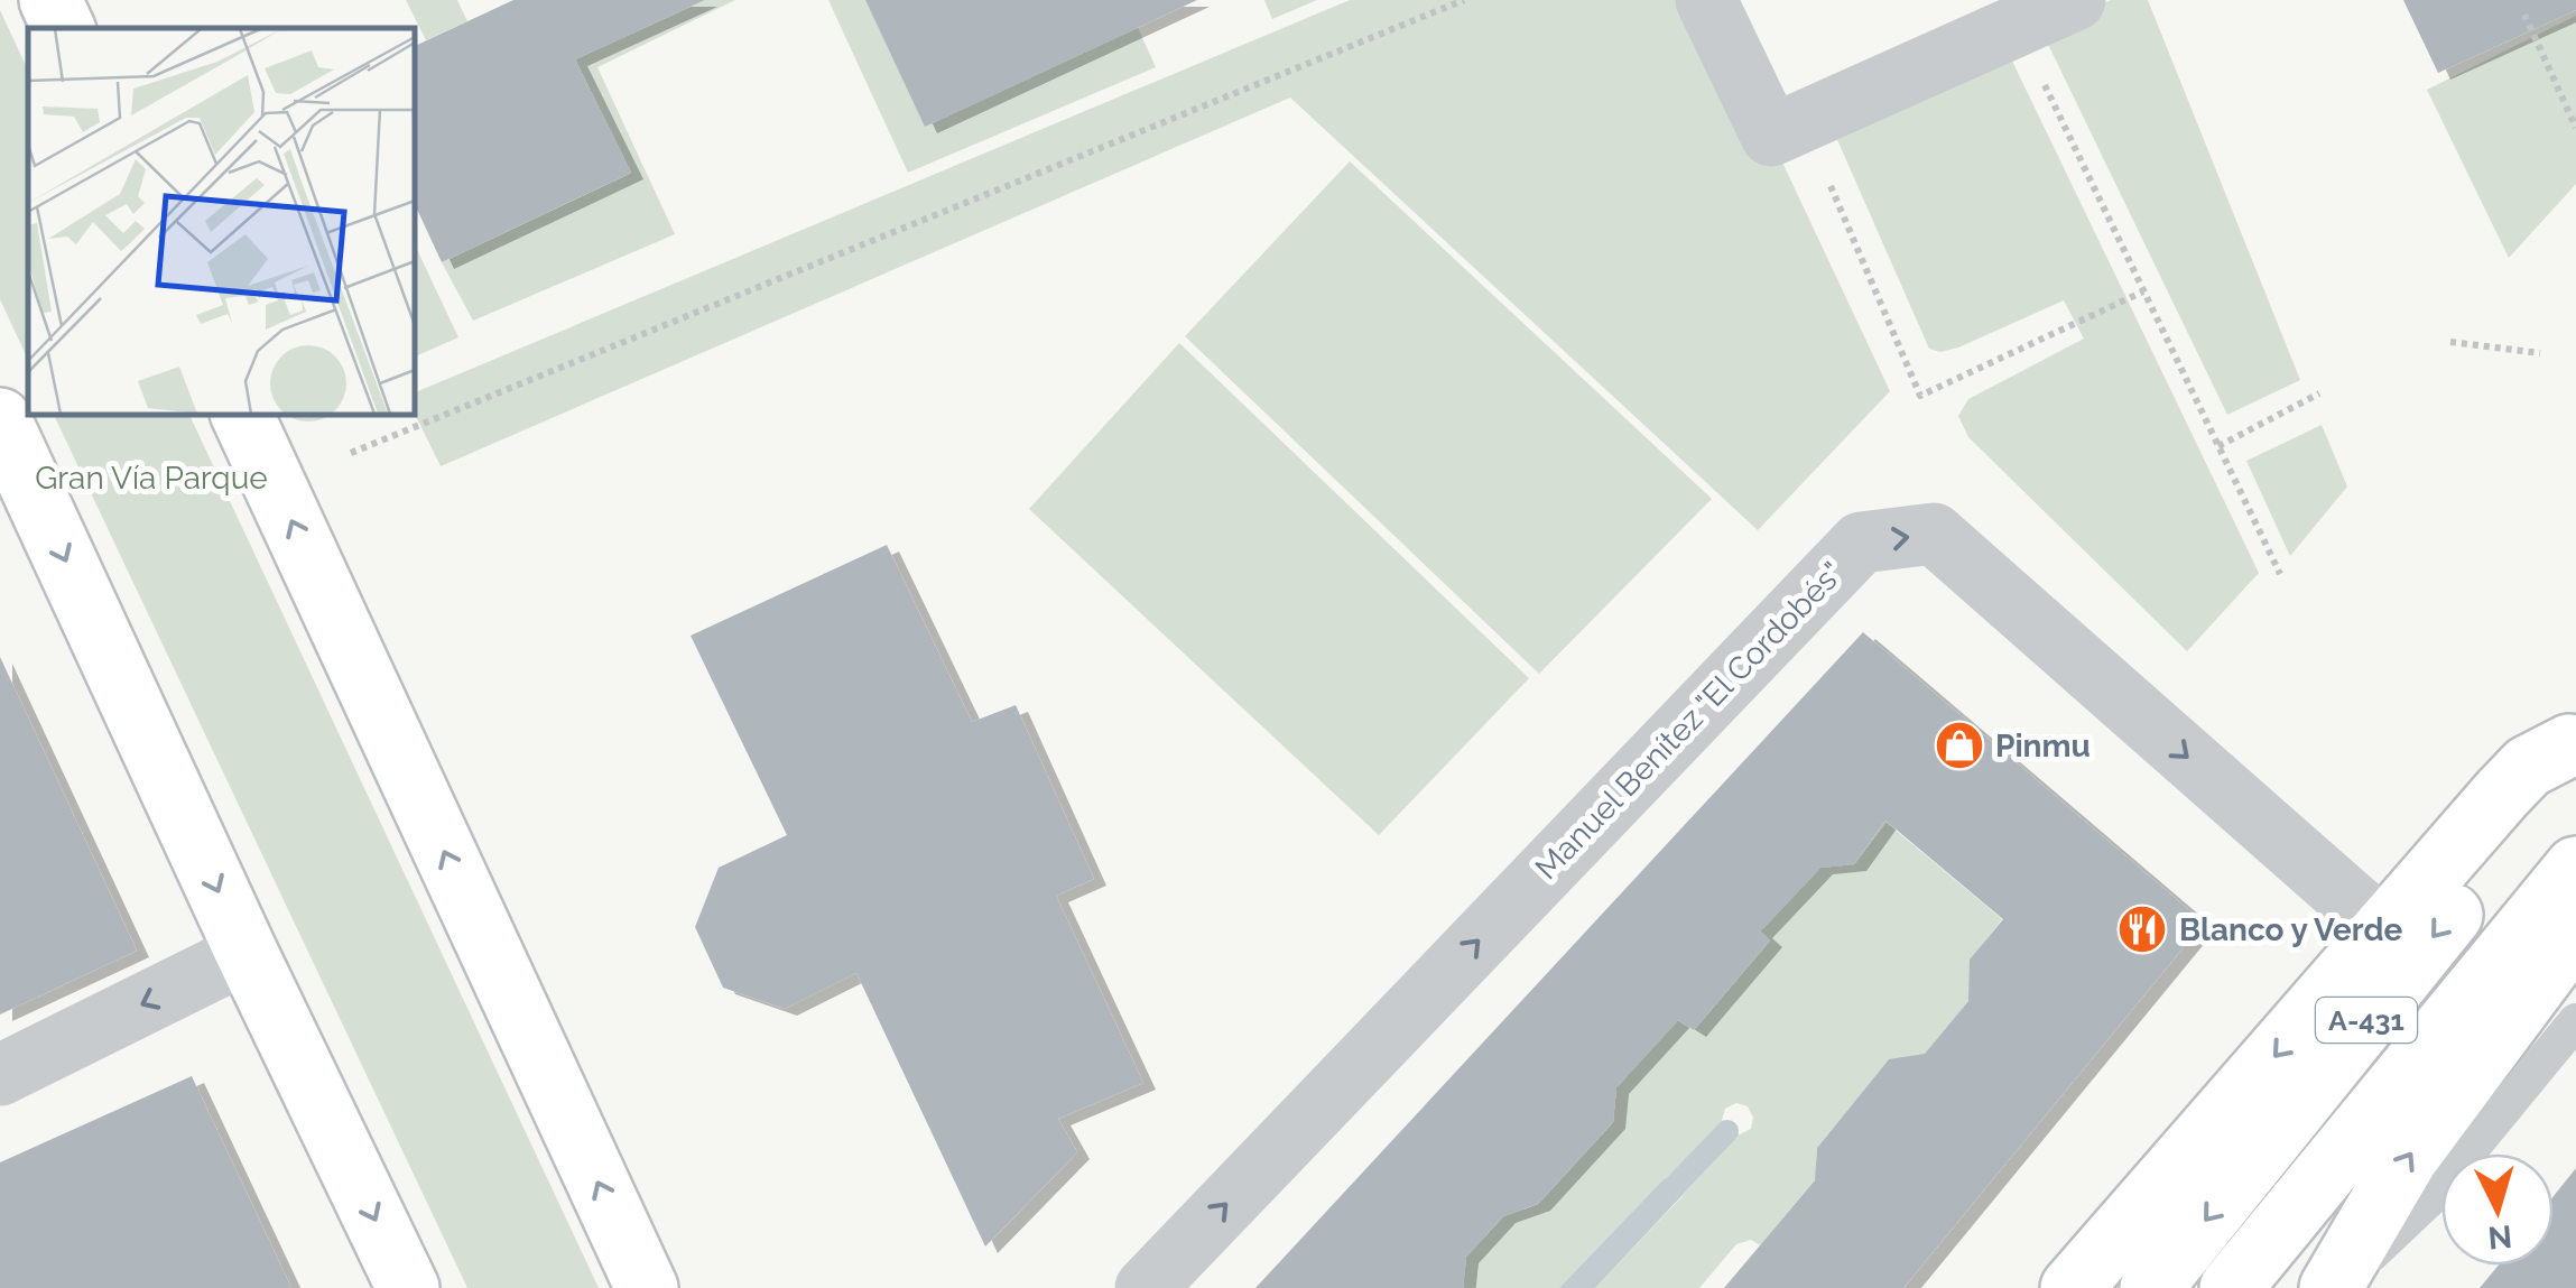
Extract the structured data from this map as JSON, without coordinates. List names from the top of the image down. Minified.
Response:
{"streets":{"main road":["A-431"],"street":["Manuel Benítez \"El Cordobés\""]},"parks":["Gran Vía Parque"],"places":{"shop":["Pinmu"],"restaurant":["Blanco y Verde"]},"north":"bottom"}
